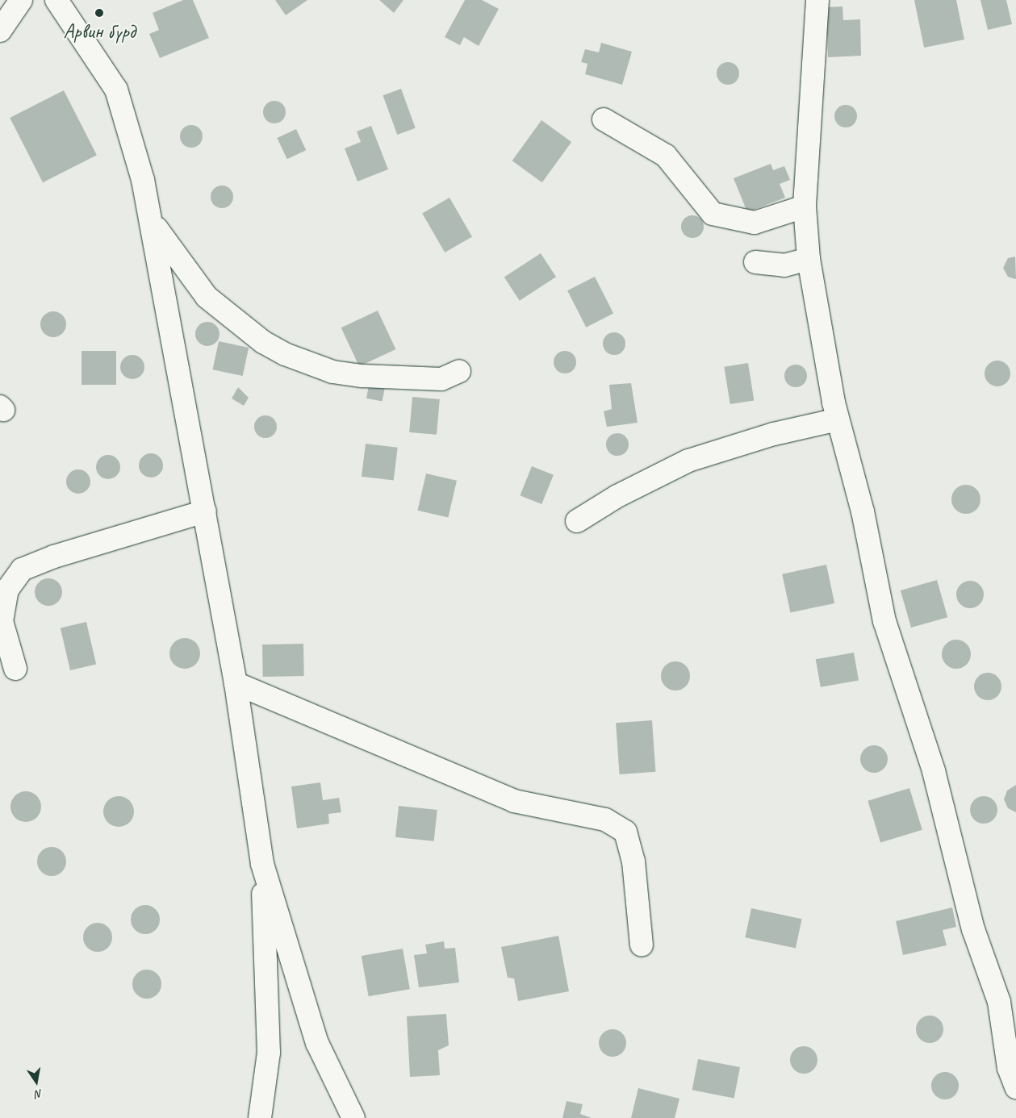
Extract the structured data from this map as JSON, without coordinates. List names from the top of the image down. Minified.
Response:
{"places":["Арвин бүрд"],"north":"bottom"}
